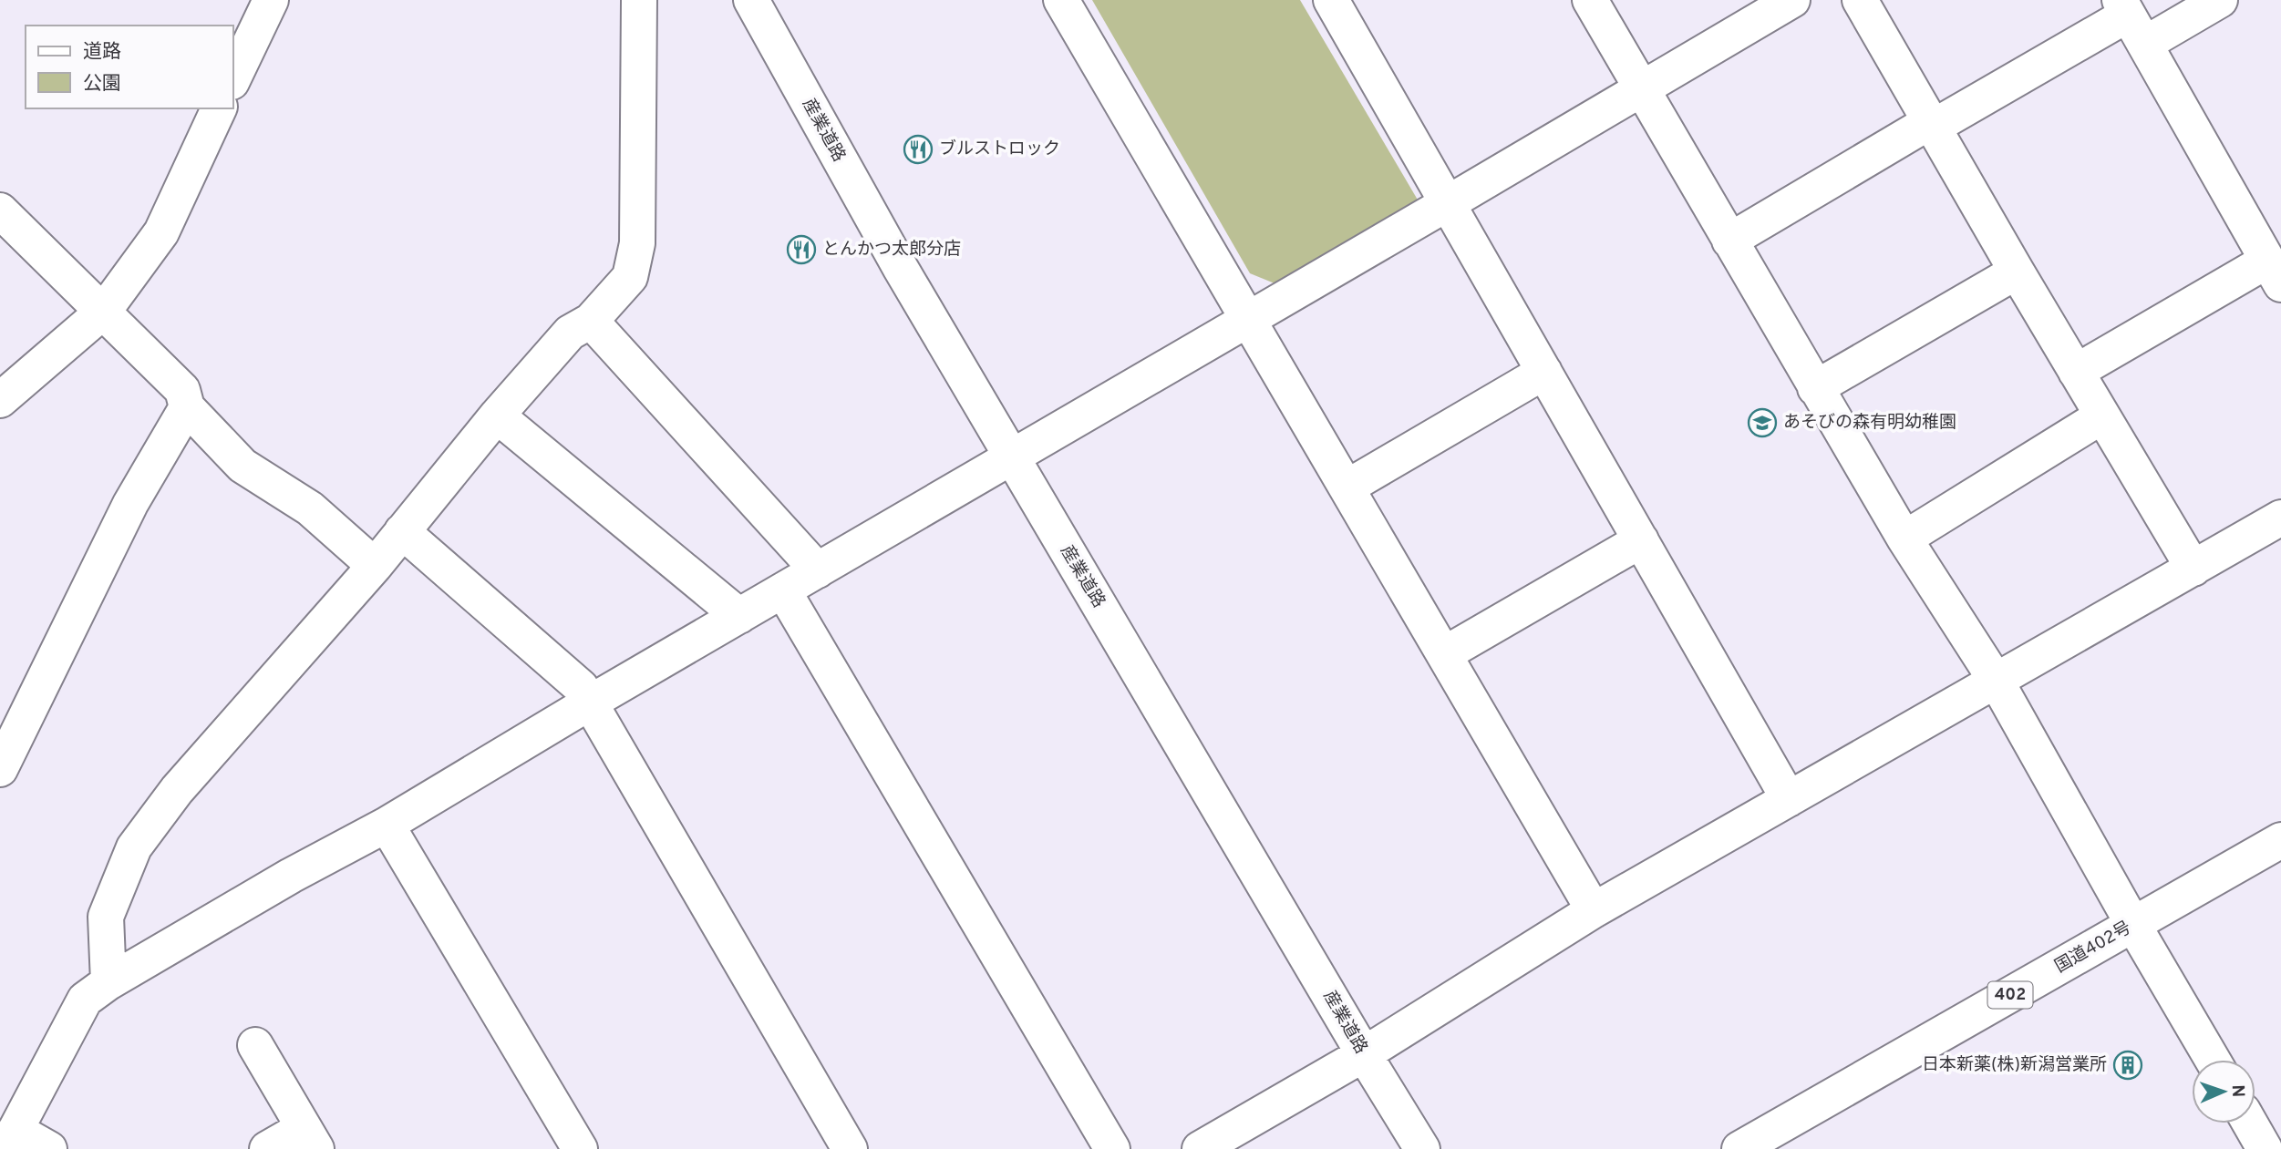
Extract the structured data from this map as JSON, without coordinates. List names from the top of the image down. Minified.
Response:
{"streets":{"main road":["産業道路","国道402号","402"]},"places":{"restaurant":["ブルストロック","とんかつ太郎分店"],"school or university":["あそびの森有明幼稚園"],"building":["日本新薬(株)新潟営業所"]},"legend":["道路","公園"],"north":"right"}
